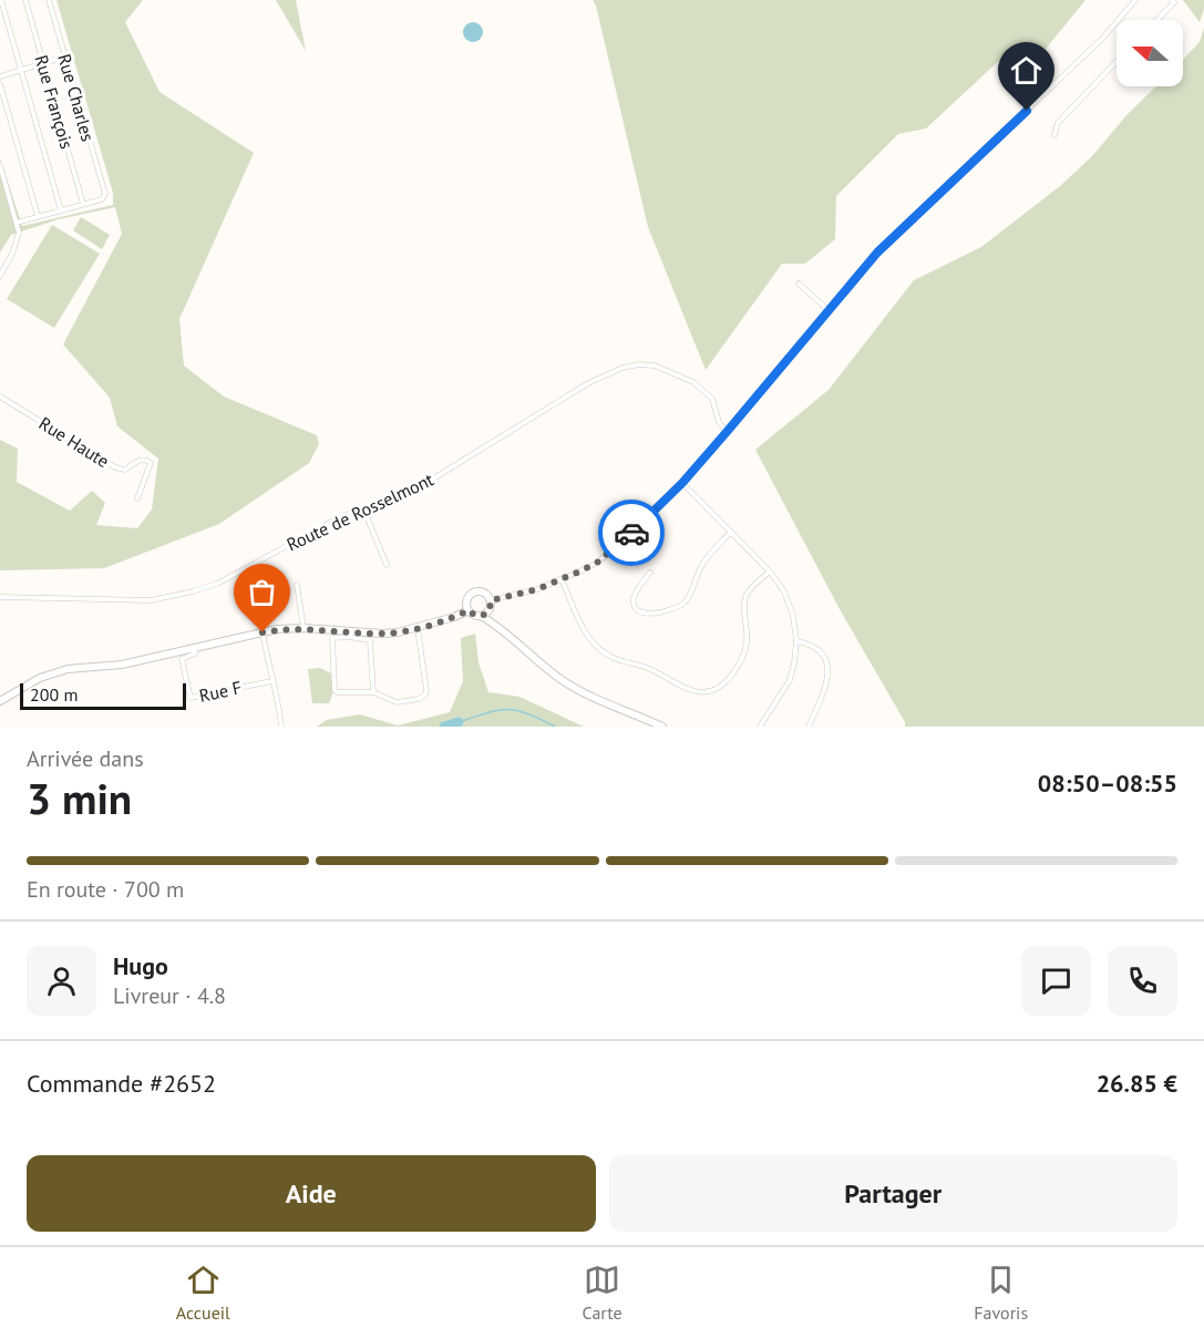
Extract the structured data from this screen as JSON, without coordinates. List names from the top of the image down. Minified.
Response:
{"streets":{"street":["Rue Charles","Rue François","Rue Haute","Route de Rosselmont","Rue F"]},"crossings":[["Rue Charles","Rue François"]],"scale_bar":"200 m","north":"left","page":{"scale":"200 m","heading":["3 min","Arrivée dans","08:50–08:55"],"panel":["Hugo","Livreur · 4.8","Commande #2652","26.85 €"],"bar":"En route · 700 m","buttons":["Aide","Partager"],"tabs":["Accueil","Carte","Favoris"]}}
